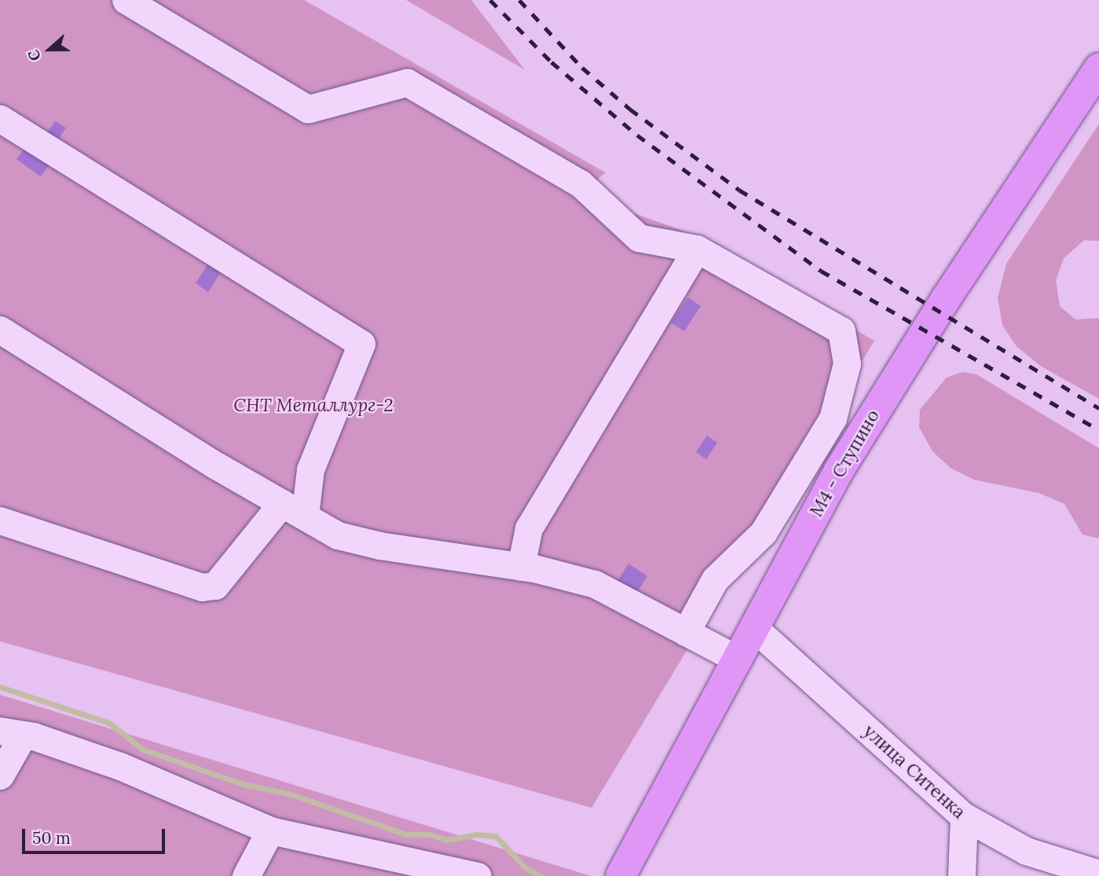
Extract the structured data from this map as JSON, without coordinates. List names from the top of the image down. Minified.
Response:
{"streets":{"main road":["М4 - Ступино"],"street":["улица Ситенка"]},"crossings":[["М4 - Ступино","улица Ситенка"]],"parks":["СНТ Металлург-2"],"scale_bar":"50 m","north":"left"}
